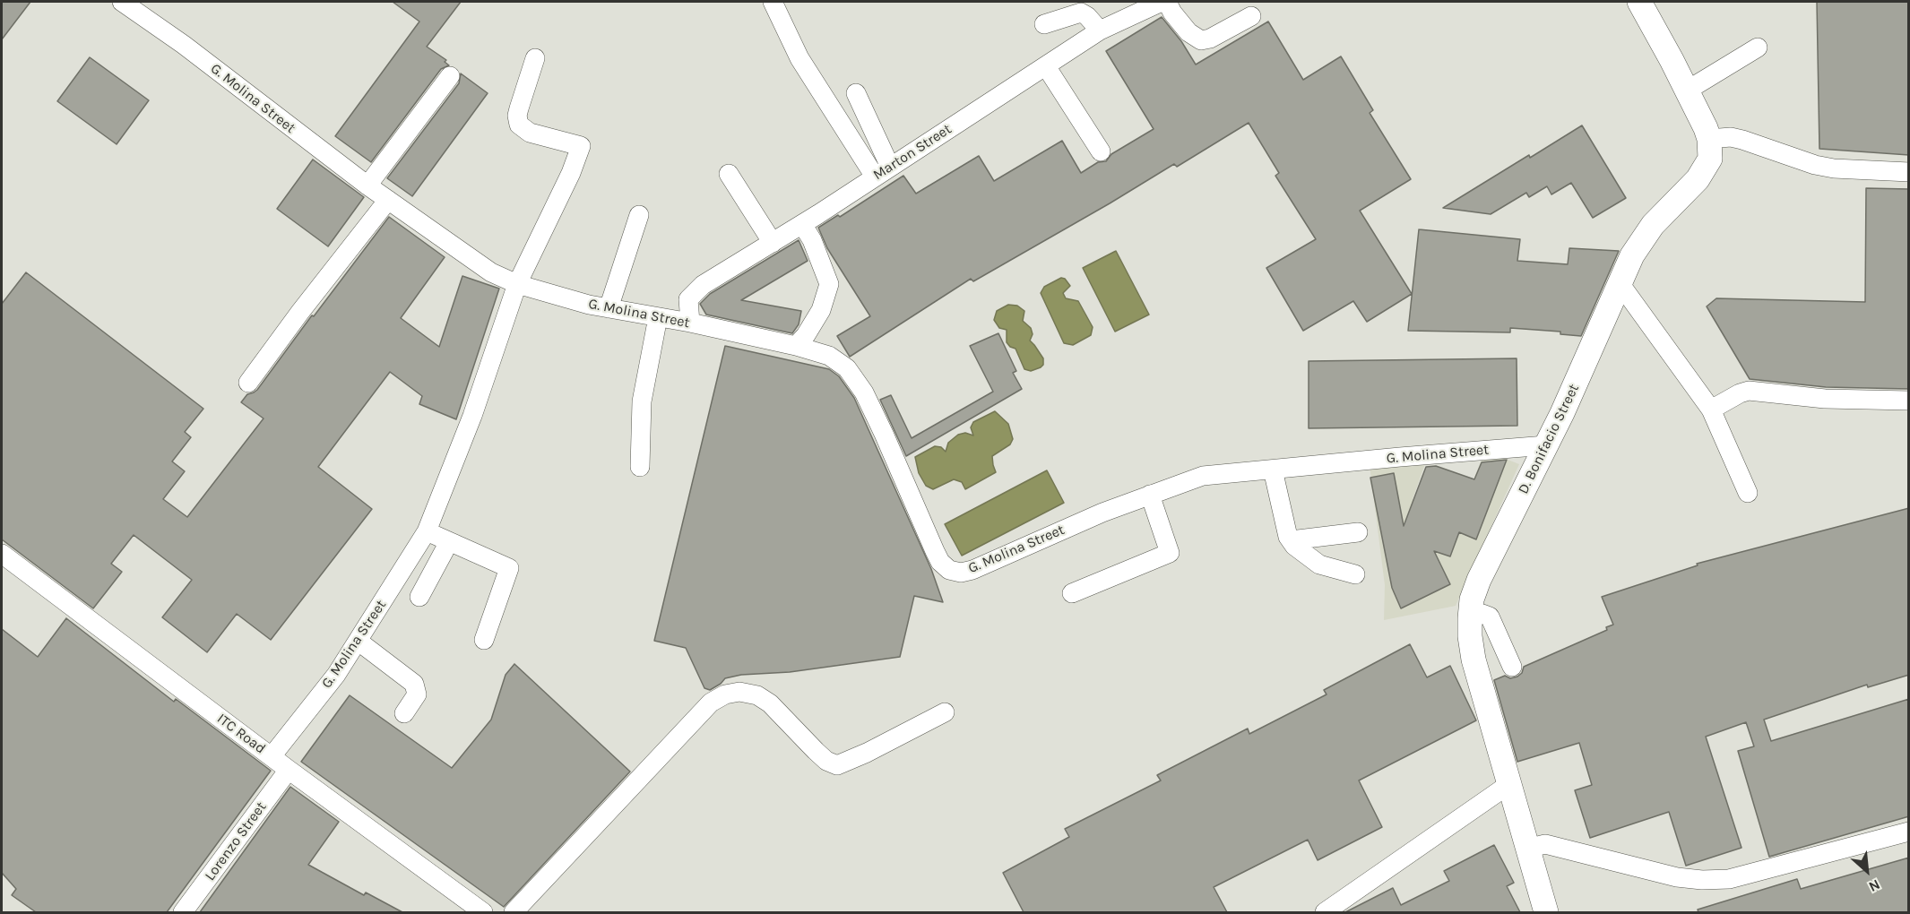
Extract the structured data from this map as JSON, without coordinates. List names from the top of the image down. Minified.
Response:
{"streets":{"main road":["D. Bonifacio Street"],"street":["G. Molina Street","Marton Street","ITC Road","Lorenzo Street"]},"crossings":[["G. Molina Street","Marton Street"],["G. Molina Street","D. Bonifacio Street"],["G. Molina Street","ITC Road"],["ITC Road","Lorenzo Street"]],"north":"bottom right"}
